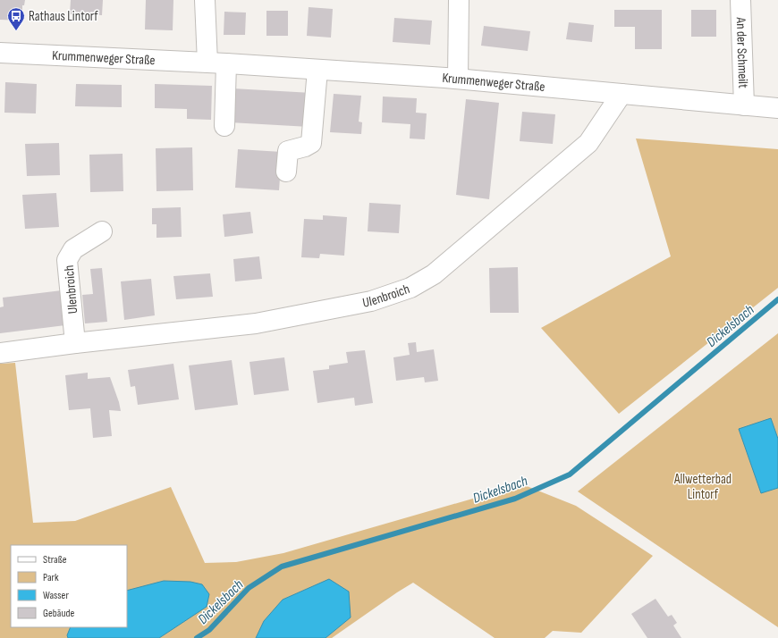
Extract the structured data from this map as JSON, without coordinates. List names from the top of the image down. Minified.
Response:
{"streets":{"main road":["An der Schmeilt","Krummenweger Straße","Ulenbroich"]},"crossings":[["An der Schmeilt","Krummenweger Straße"],["Krummenweger Straße","Ulenbroich"]],"water":["Dickelsbach"],"parks":["Allwetterbad Lintorf"],"places":{"bus stop":["Rathaus Lintorf"]},"legend":["Straße","Park","Wasser","Gebäude"]}
